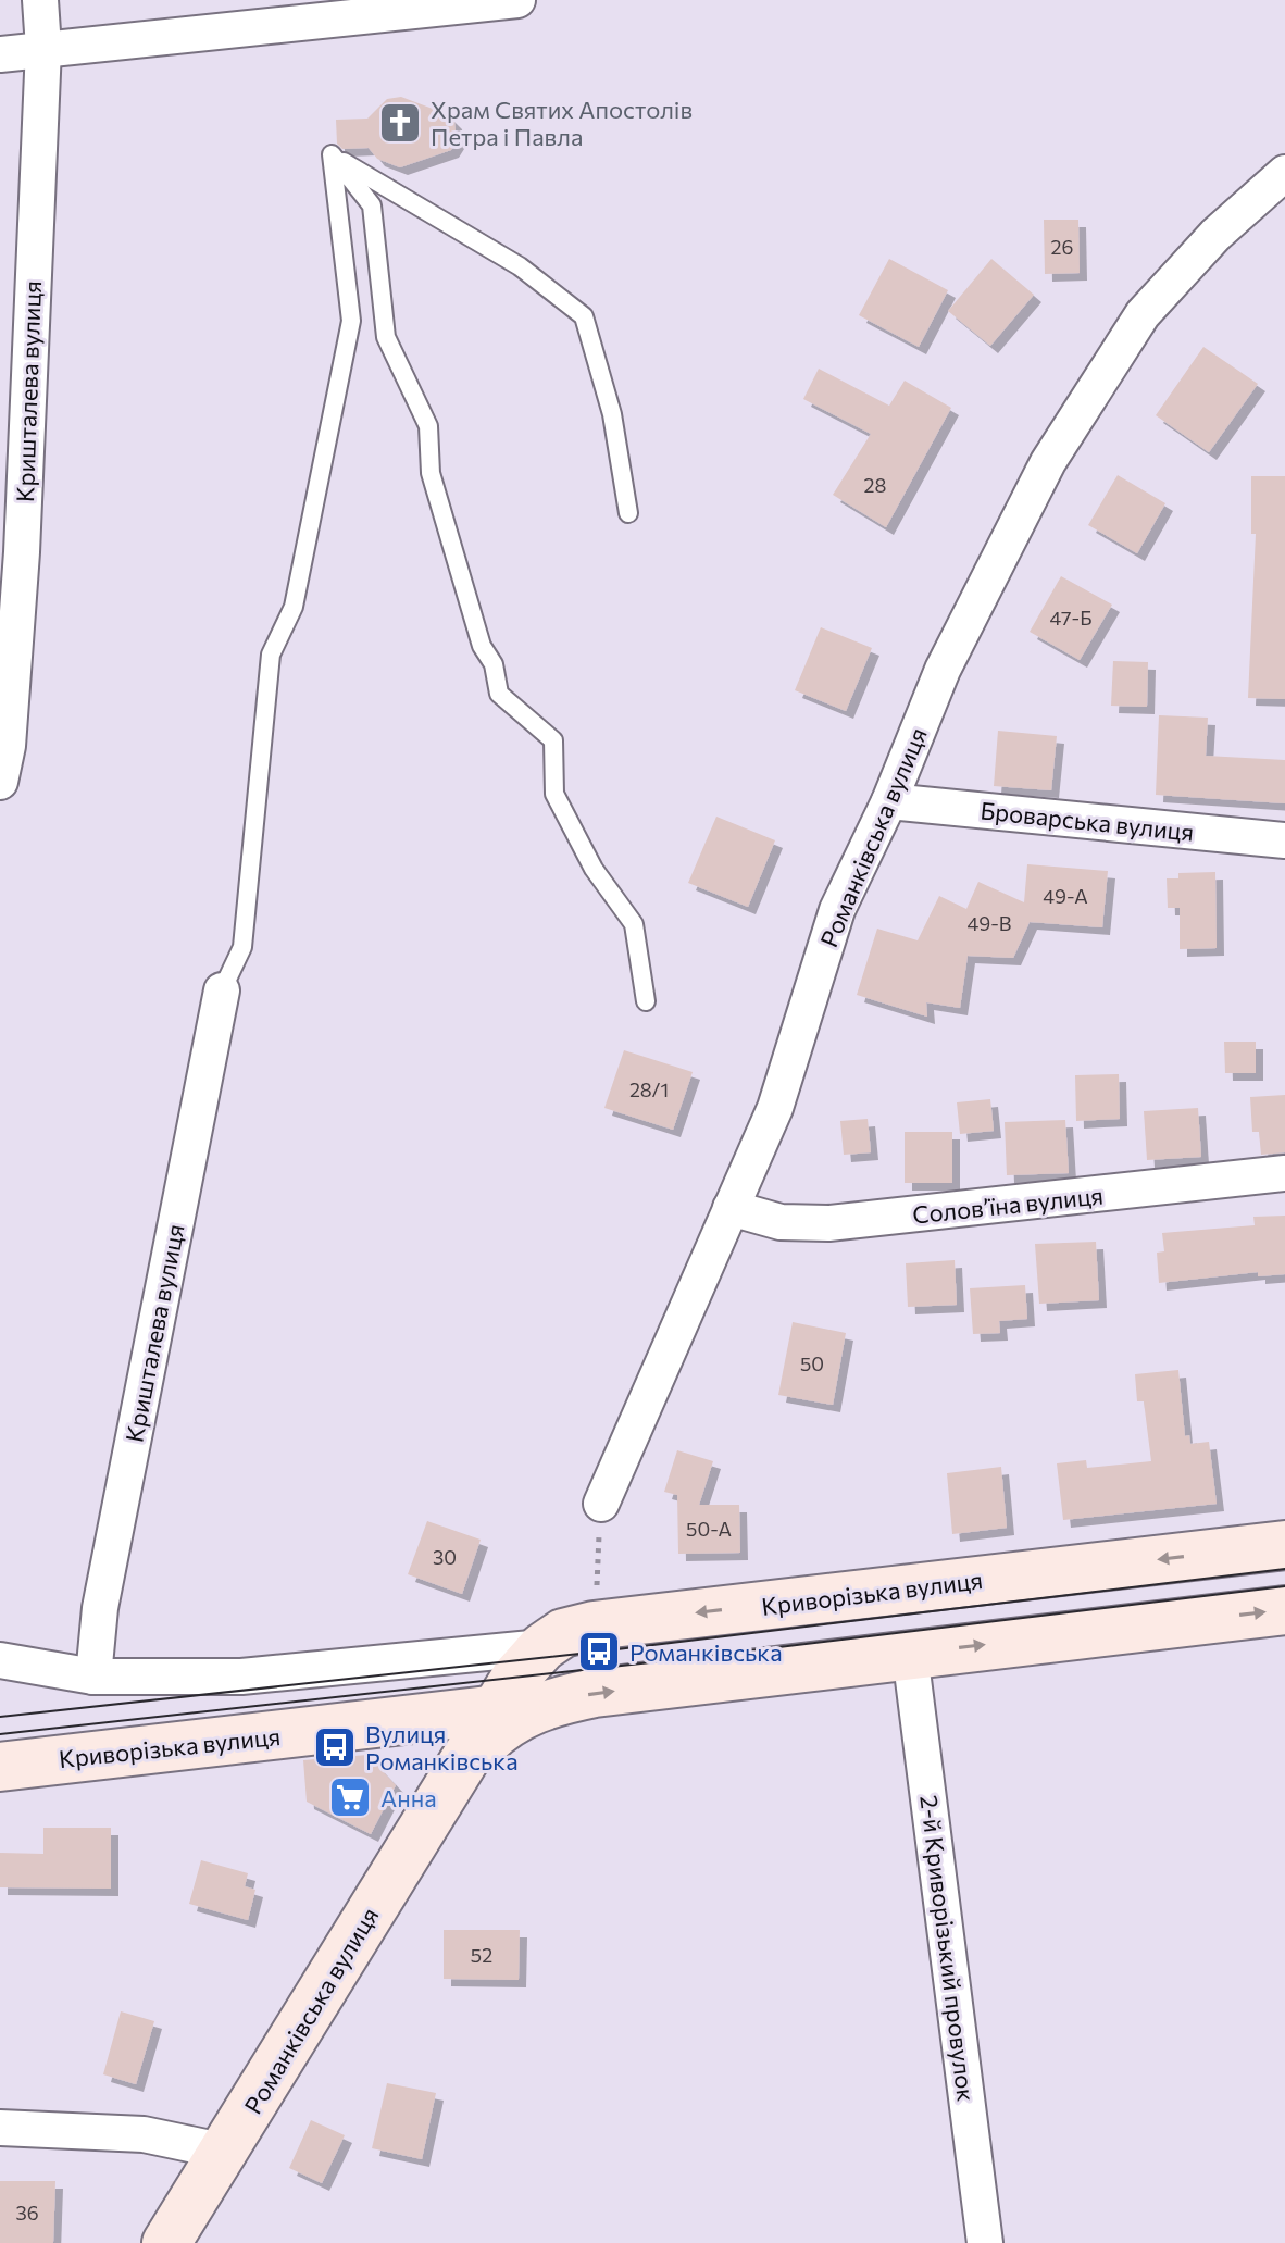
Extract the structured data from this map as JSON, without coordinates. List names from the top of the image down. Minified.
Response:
{"streets":{"main road":["Романківська вулиця","Криворізька вулиця"],"street":["Кришталева вулиця","Броварська вулиця","Соловʼїна вулиця","2-й Криворізький провулок"]},"crossings":[["Броварська вулиця","Романківська вулиця"],["Романківська вулиця","Соловʼїна вулиця"],["Романківська вулиця","Криворізька вулиця"],["Криворізька вулиця","2-й Криворізький провулок"]],"places":{"church":["Храм Святих Апостолів Петра і Павла"],"bus stop":["Романківська","Вулиця Романківська"],"supermarket":["Анна"]},"house_numbers":["26","28","47-Б","49-А","49-В","28/1","50","50-А","30","52","36"]}
